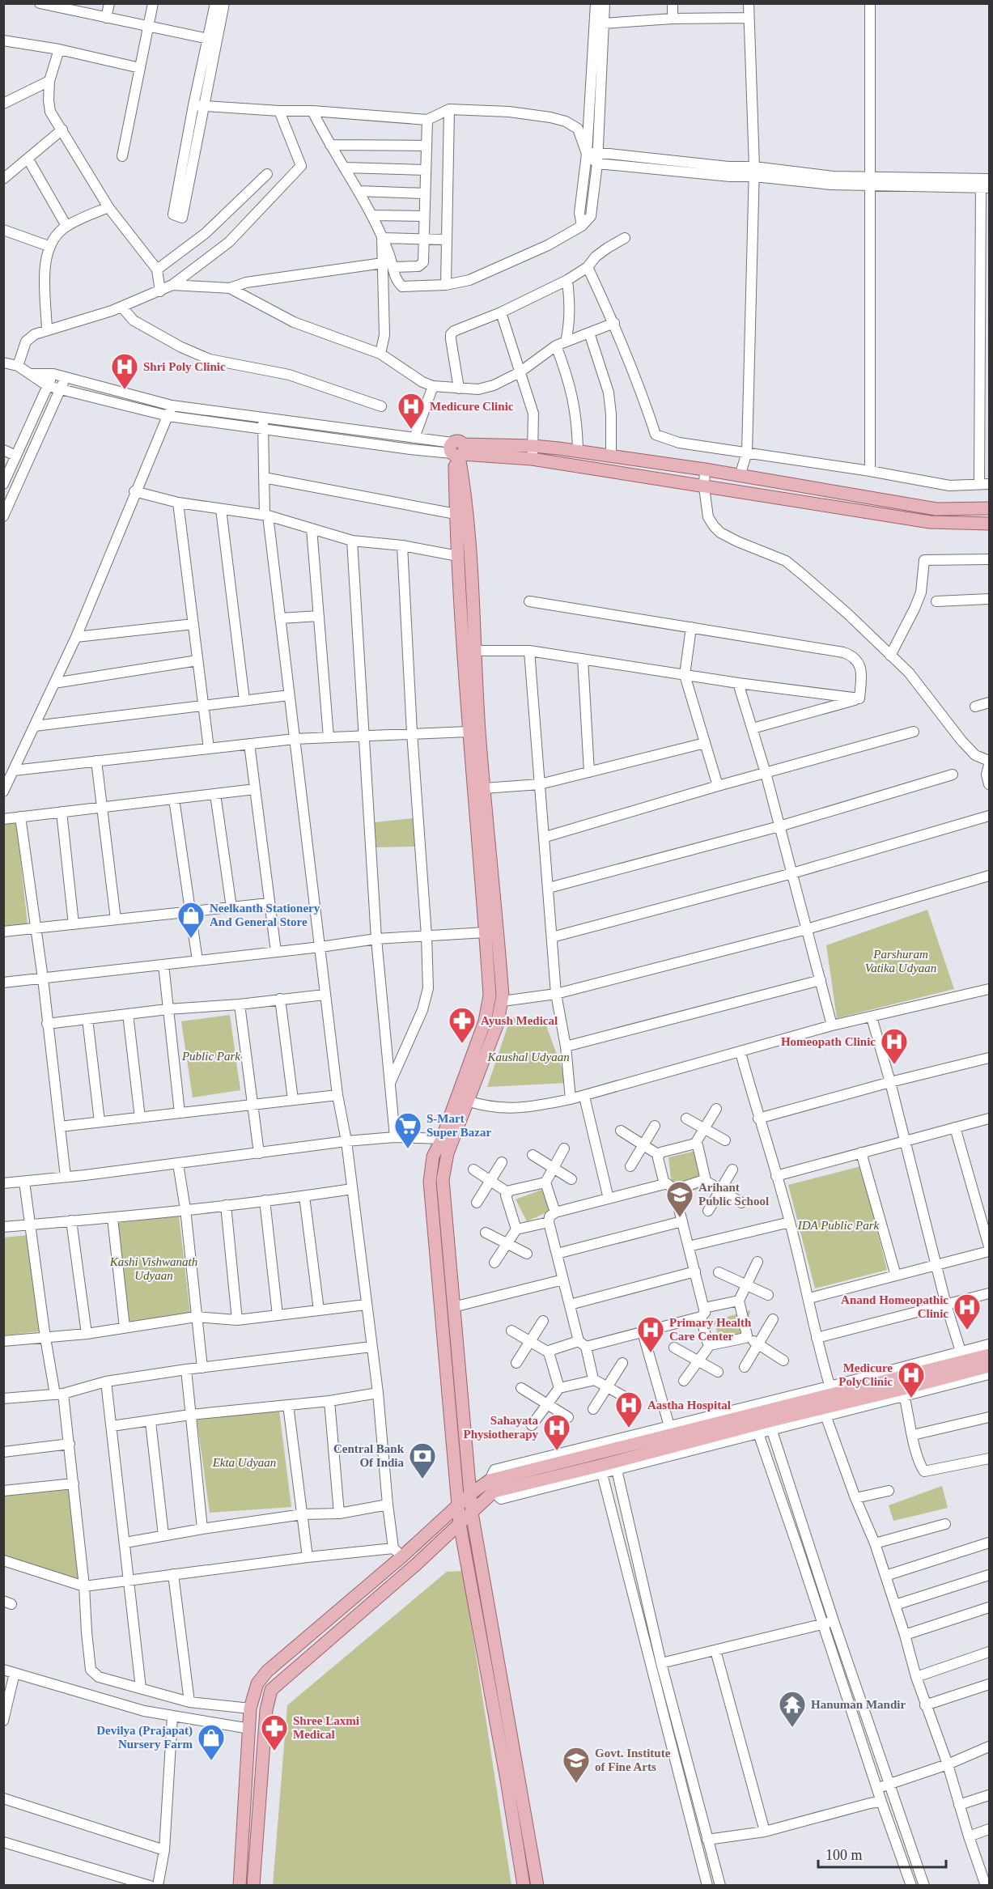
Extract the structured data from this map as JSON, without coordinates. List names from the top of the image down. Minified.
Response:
{"parks":["Parshuram Vatika Udyaan","Public Park","Kaushal Udyaan","IDA Public Park","Kashi Vishwanath Udyaan","Ekta Udyaan"],"places":{"hospital":["Shri Poly Clinic","Medicure Clinic","Homeopath Clinic","Anand Homeopathic Clinic","Primary Health Care Center","Medicure PolyClinic","Aastha Hospital","Sahayata Physiotherapy"],"shop":["Neelkanth Stationery And General Store","Devilya (Prajapat) Nursery Farm"],"pharmacy":["Ayush Medical","Shree Laxmi Medical"],"supermarket":["S-Mart Super Bazar"],"school or university":["Arihant Public School","Govt. Institute of Fine Arts"],"bank":["Central Bank Of India"],"temple":["Hanuman Mandir"]},"scale_bar":"100 m"}
